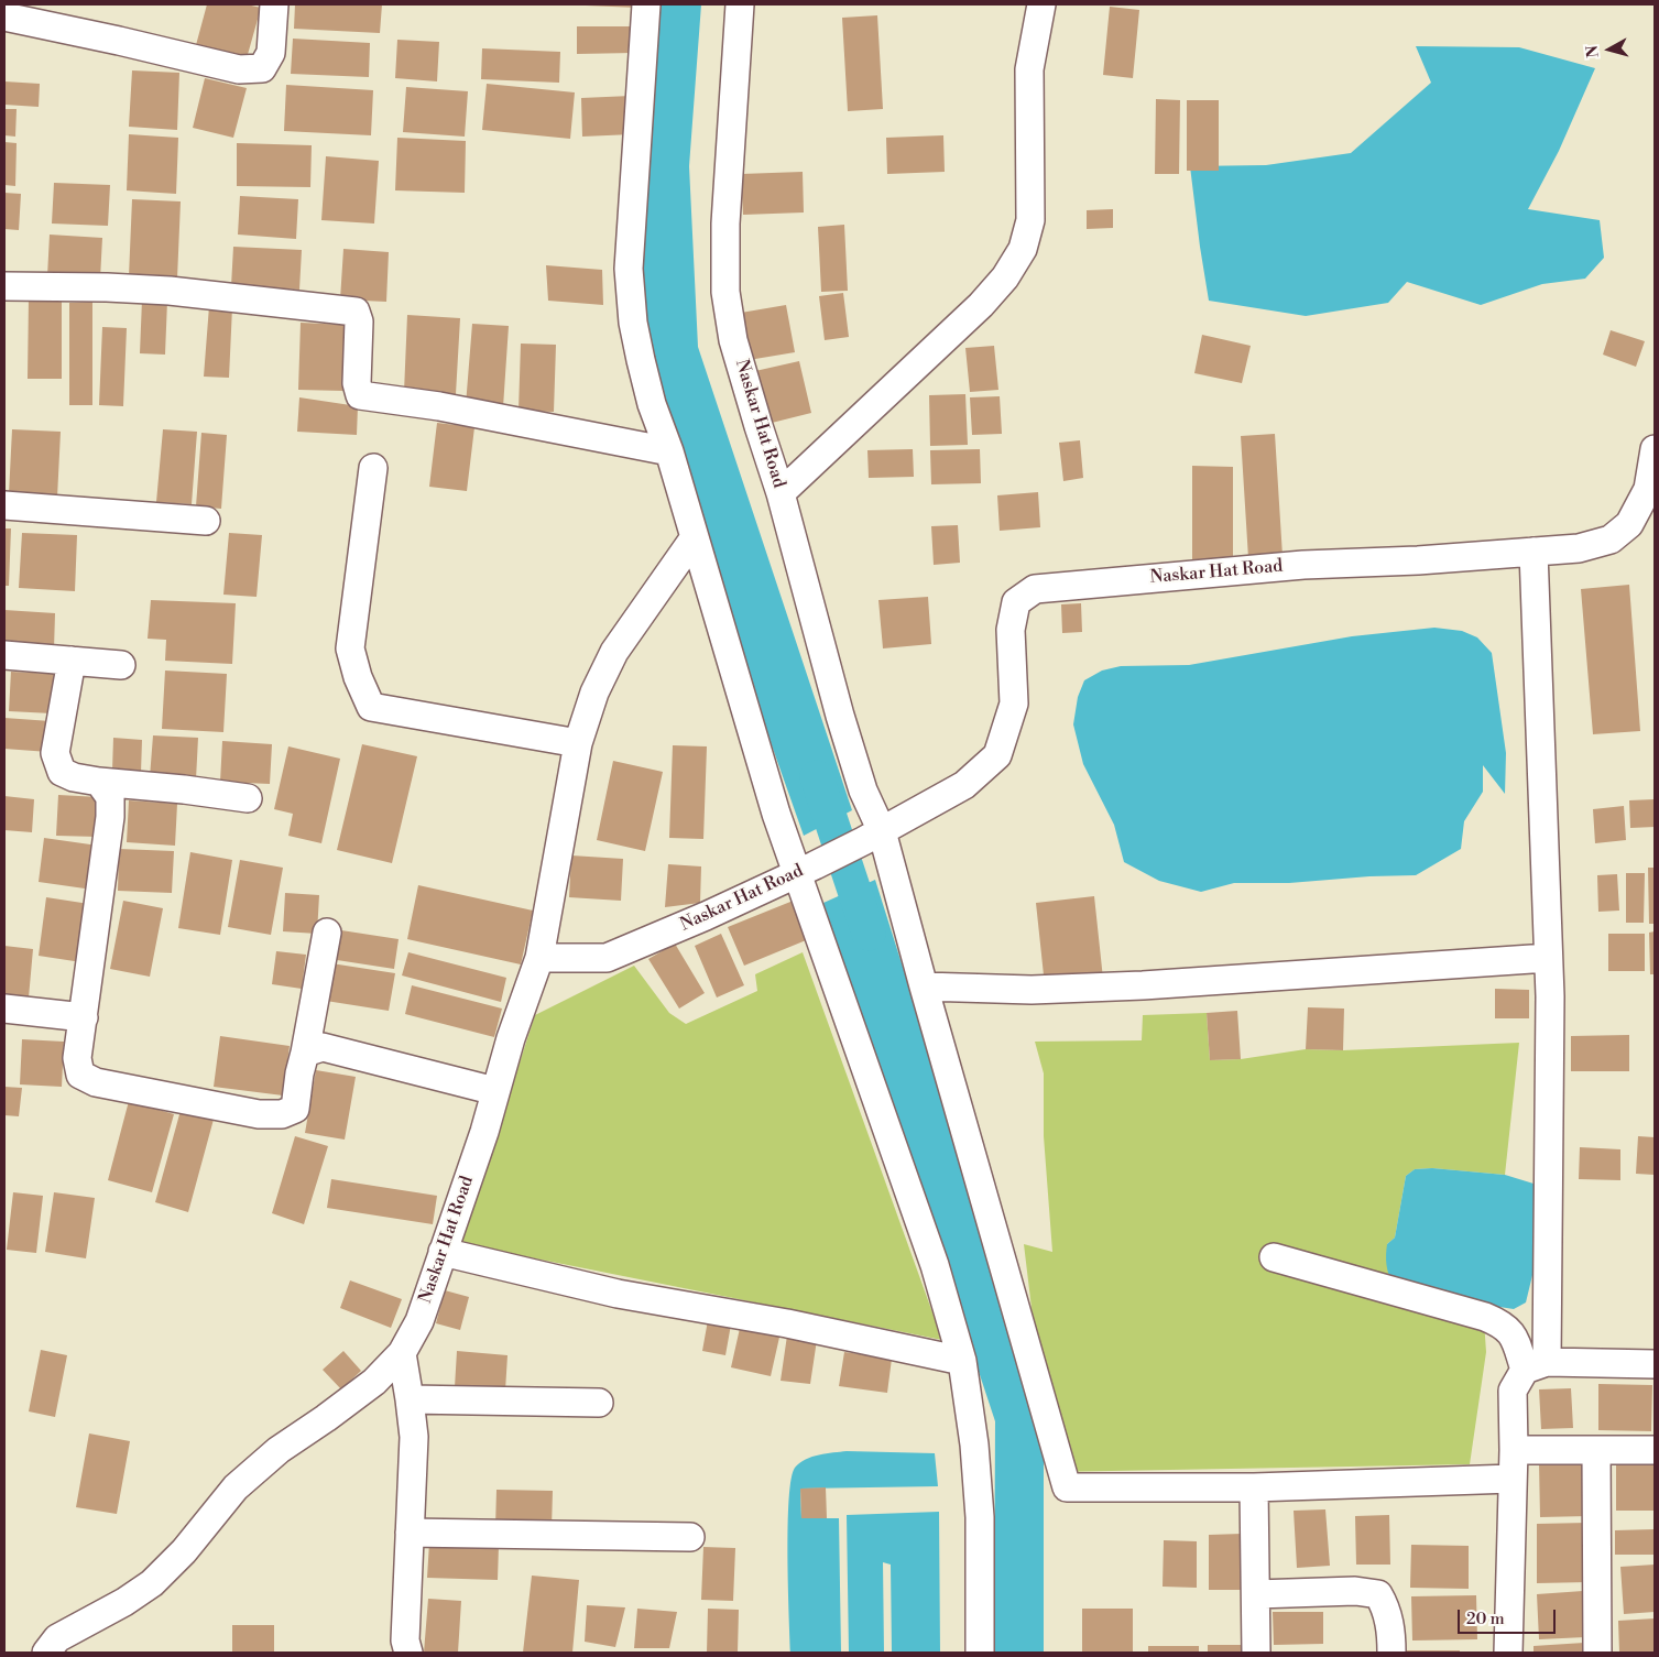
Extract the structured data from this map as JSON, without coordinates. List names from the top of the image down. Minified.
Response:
{"streets":{"street":["Naskar Hat Road"]},"scale_bar":"20 m","north":"left"}
